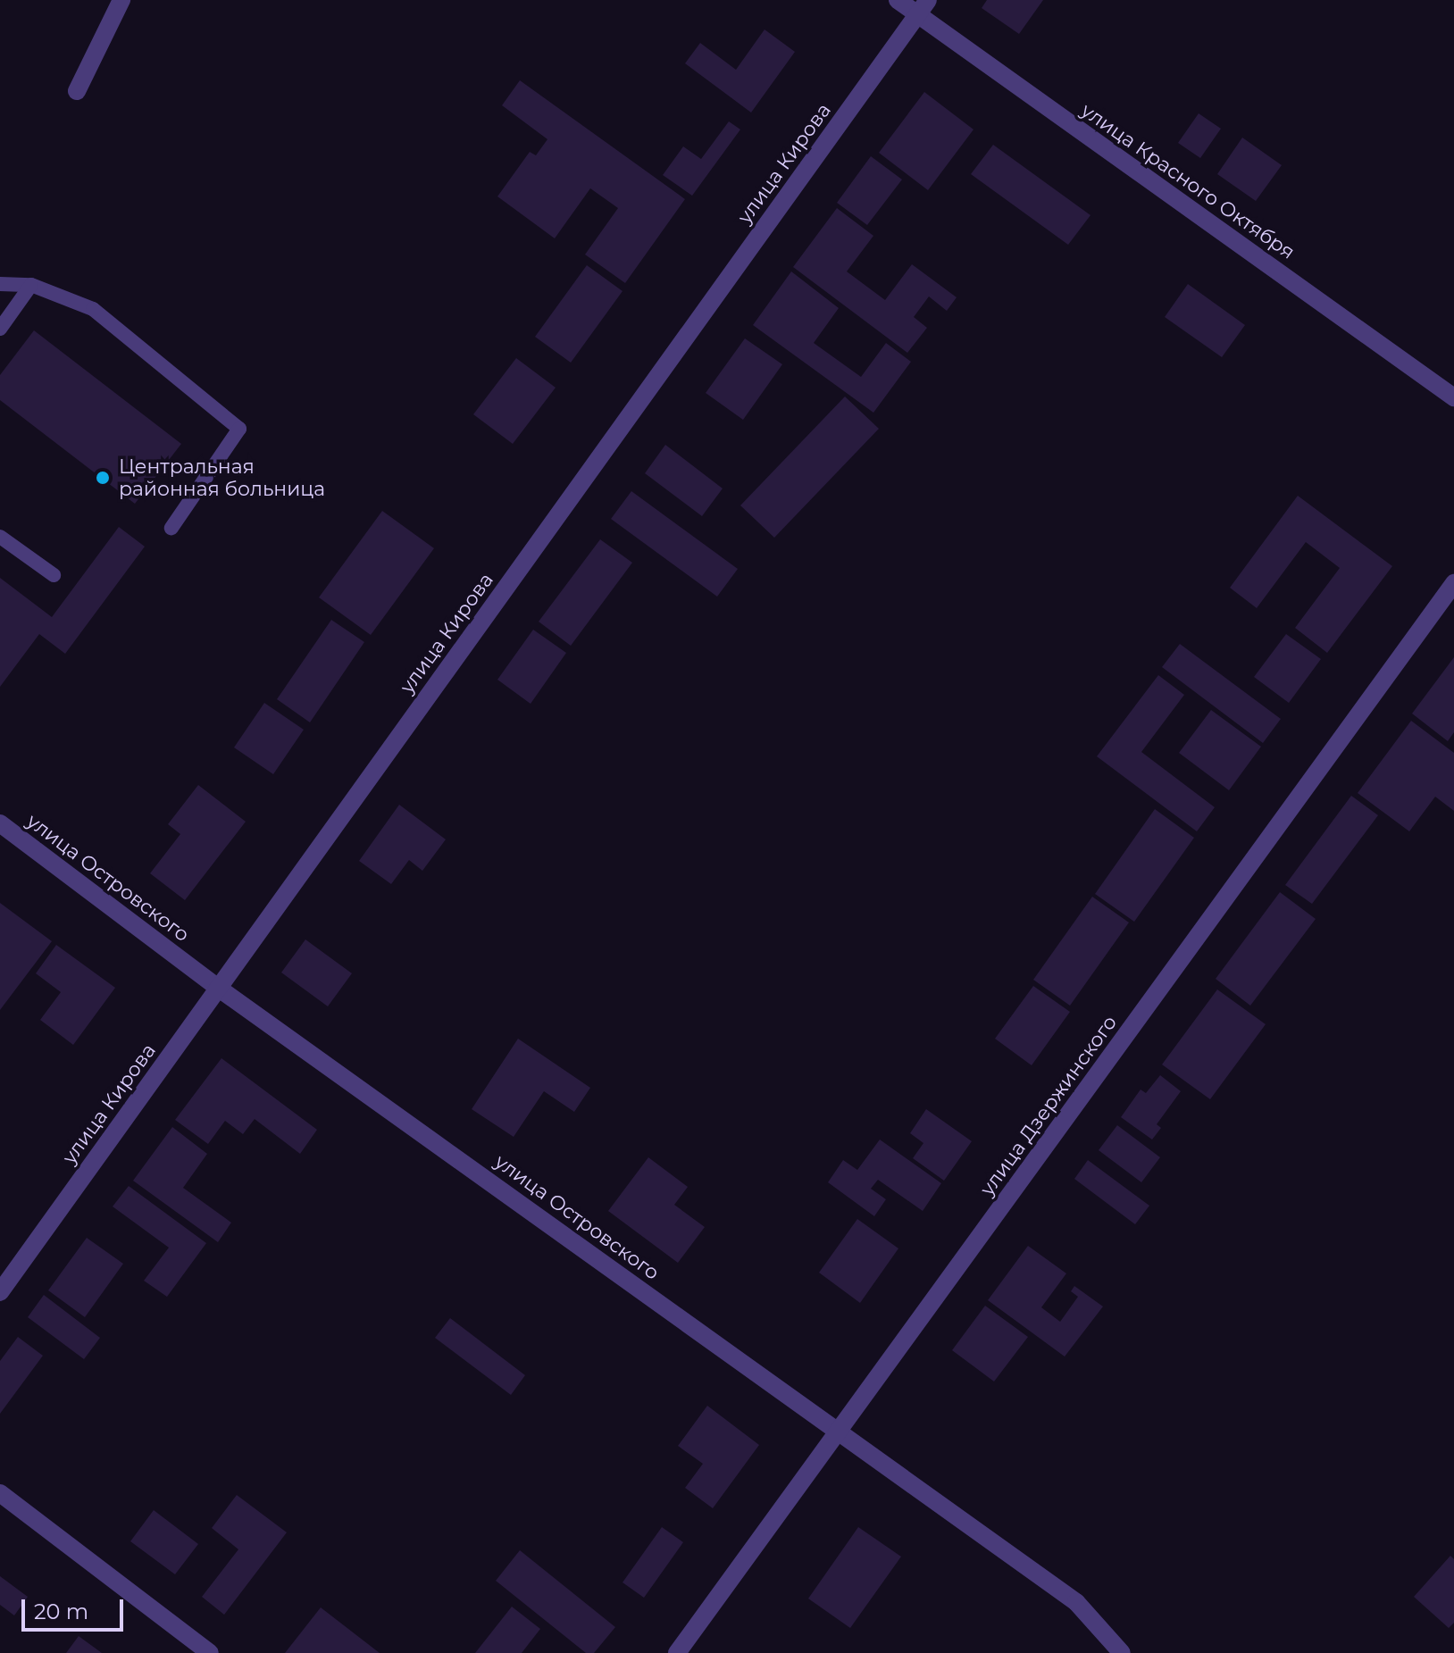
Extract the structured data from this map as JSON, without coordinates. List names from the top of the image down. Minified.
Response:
{"streets":{"street":["улица Кирова","улица Красного Октября","улица Островского","улица Дзержинского"]},"crossings":[["улица Кирова","улица Красного Октября"],["улица Кирова","улица Островского"],["улица Островского","улица Дзержинского"]],"places":["Центральная районная больница"],"scale_bar":"20 m"}
